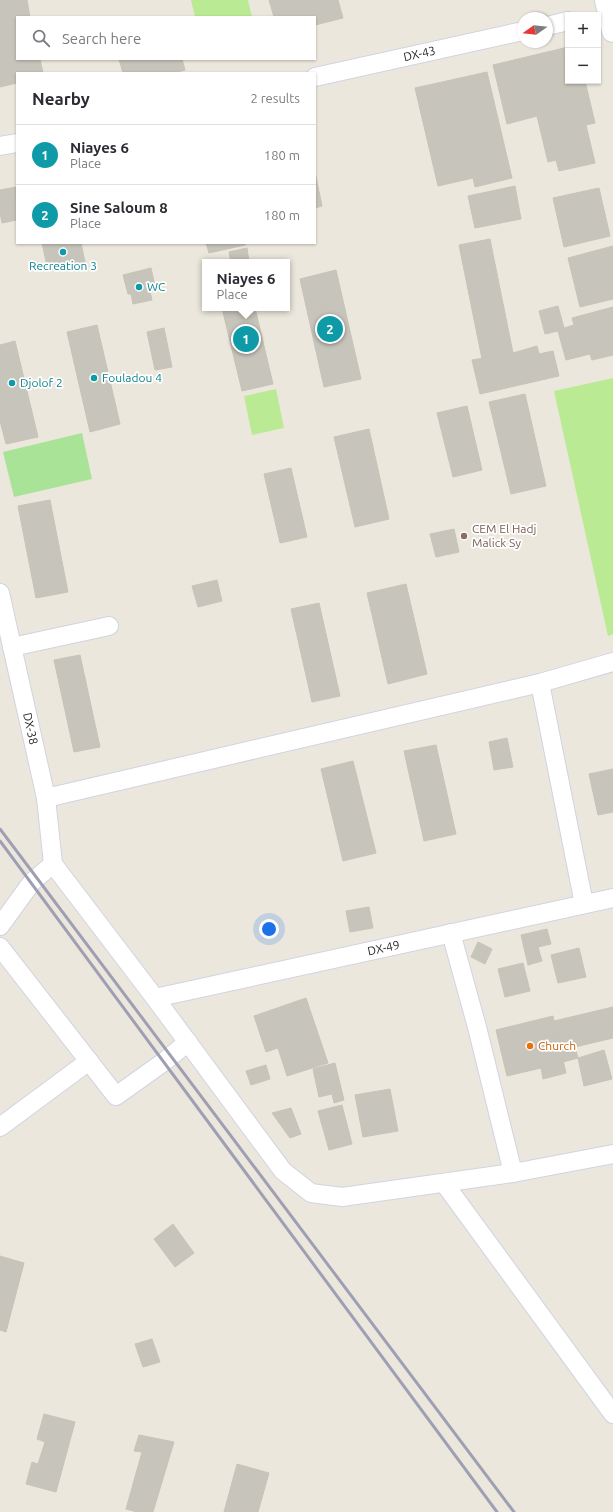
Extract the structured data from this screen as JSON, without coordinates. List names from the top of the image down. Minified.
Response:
{"streets":{"street":["DX-43","DX-38","DX-49"]},"places":["Recreation 3","WC","Fouladou 4","Djolof 2","CEM El Hadj Malick Sy","Church"],"north":"left","page":{"map_buttons":["+","−"],"search":"Search here","heading":["Nearby","2 results"],"list":[{"mark":"1","name":"Niayes 6","note":"Place","value":"180 m"},{"mark":"2","name":"Sine Saloum 8","note":"Place","value":"180 m"}],"popup":["Niayes 6","Place"],"pins":["2","1"]}}
